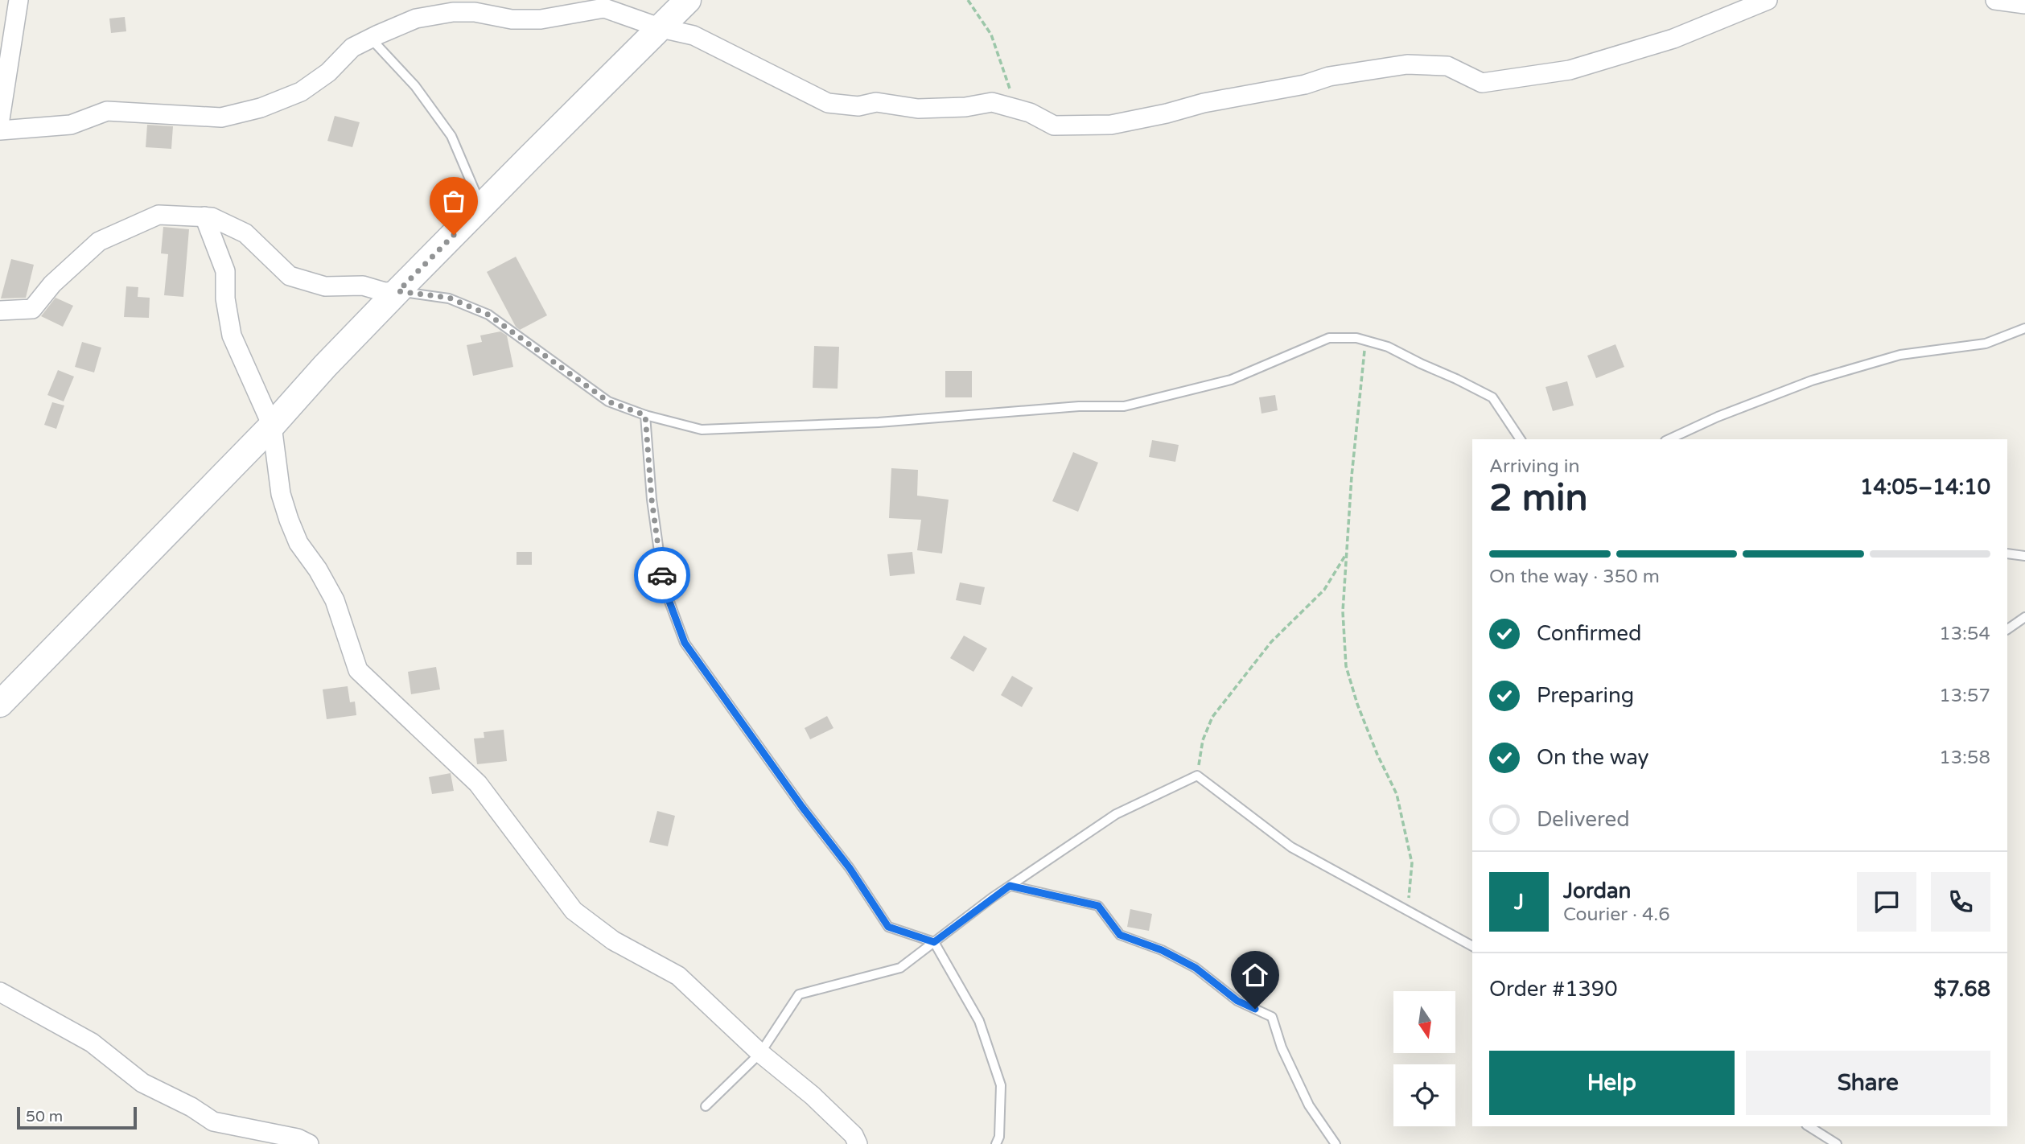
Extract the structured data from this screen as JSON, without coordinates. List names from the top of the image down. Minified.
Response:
{"scale_bar":"50 m","north":"bottom","page":{"heading":["2 min","Arriving in","14:05–14:10"],"panel":["Jordan","Courier · 4.6","Order #1390","$7.68"],"bar":"On the way · 350 m","list":[["Confirmed","13:54"],["Preparing","13:57"],["On the way","13:58"],"Delivered"],"round":"J","buttons":["Help","Share"],"scale":"50 m"}}
